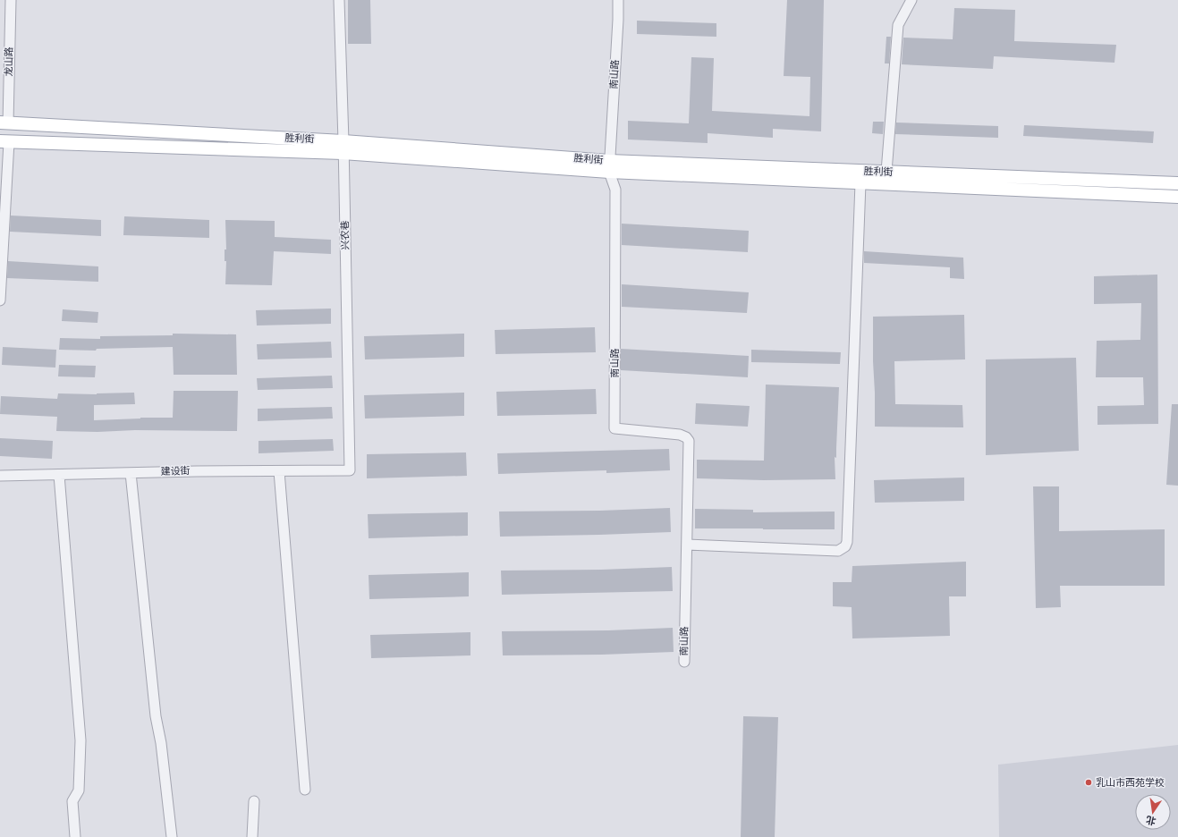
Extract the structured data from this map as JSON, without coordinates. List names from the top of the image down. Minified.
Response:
{"streets":{"main road":["胜利街"],"street":["龙山路","南山路","兴农巷","建设街"]},"crossings":[["龙山路","胜利街"],["南山路","胜利街"],["胜利街","兴农巷"],["兴农巷","建设街"]],"places":["乳山市西苑学校"],"north":"bottom"}
